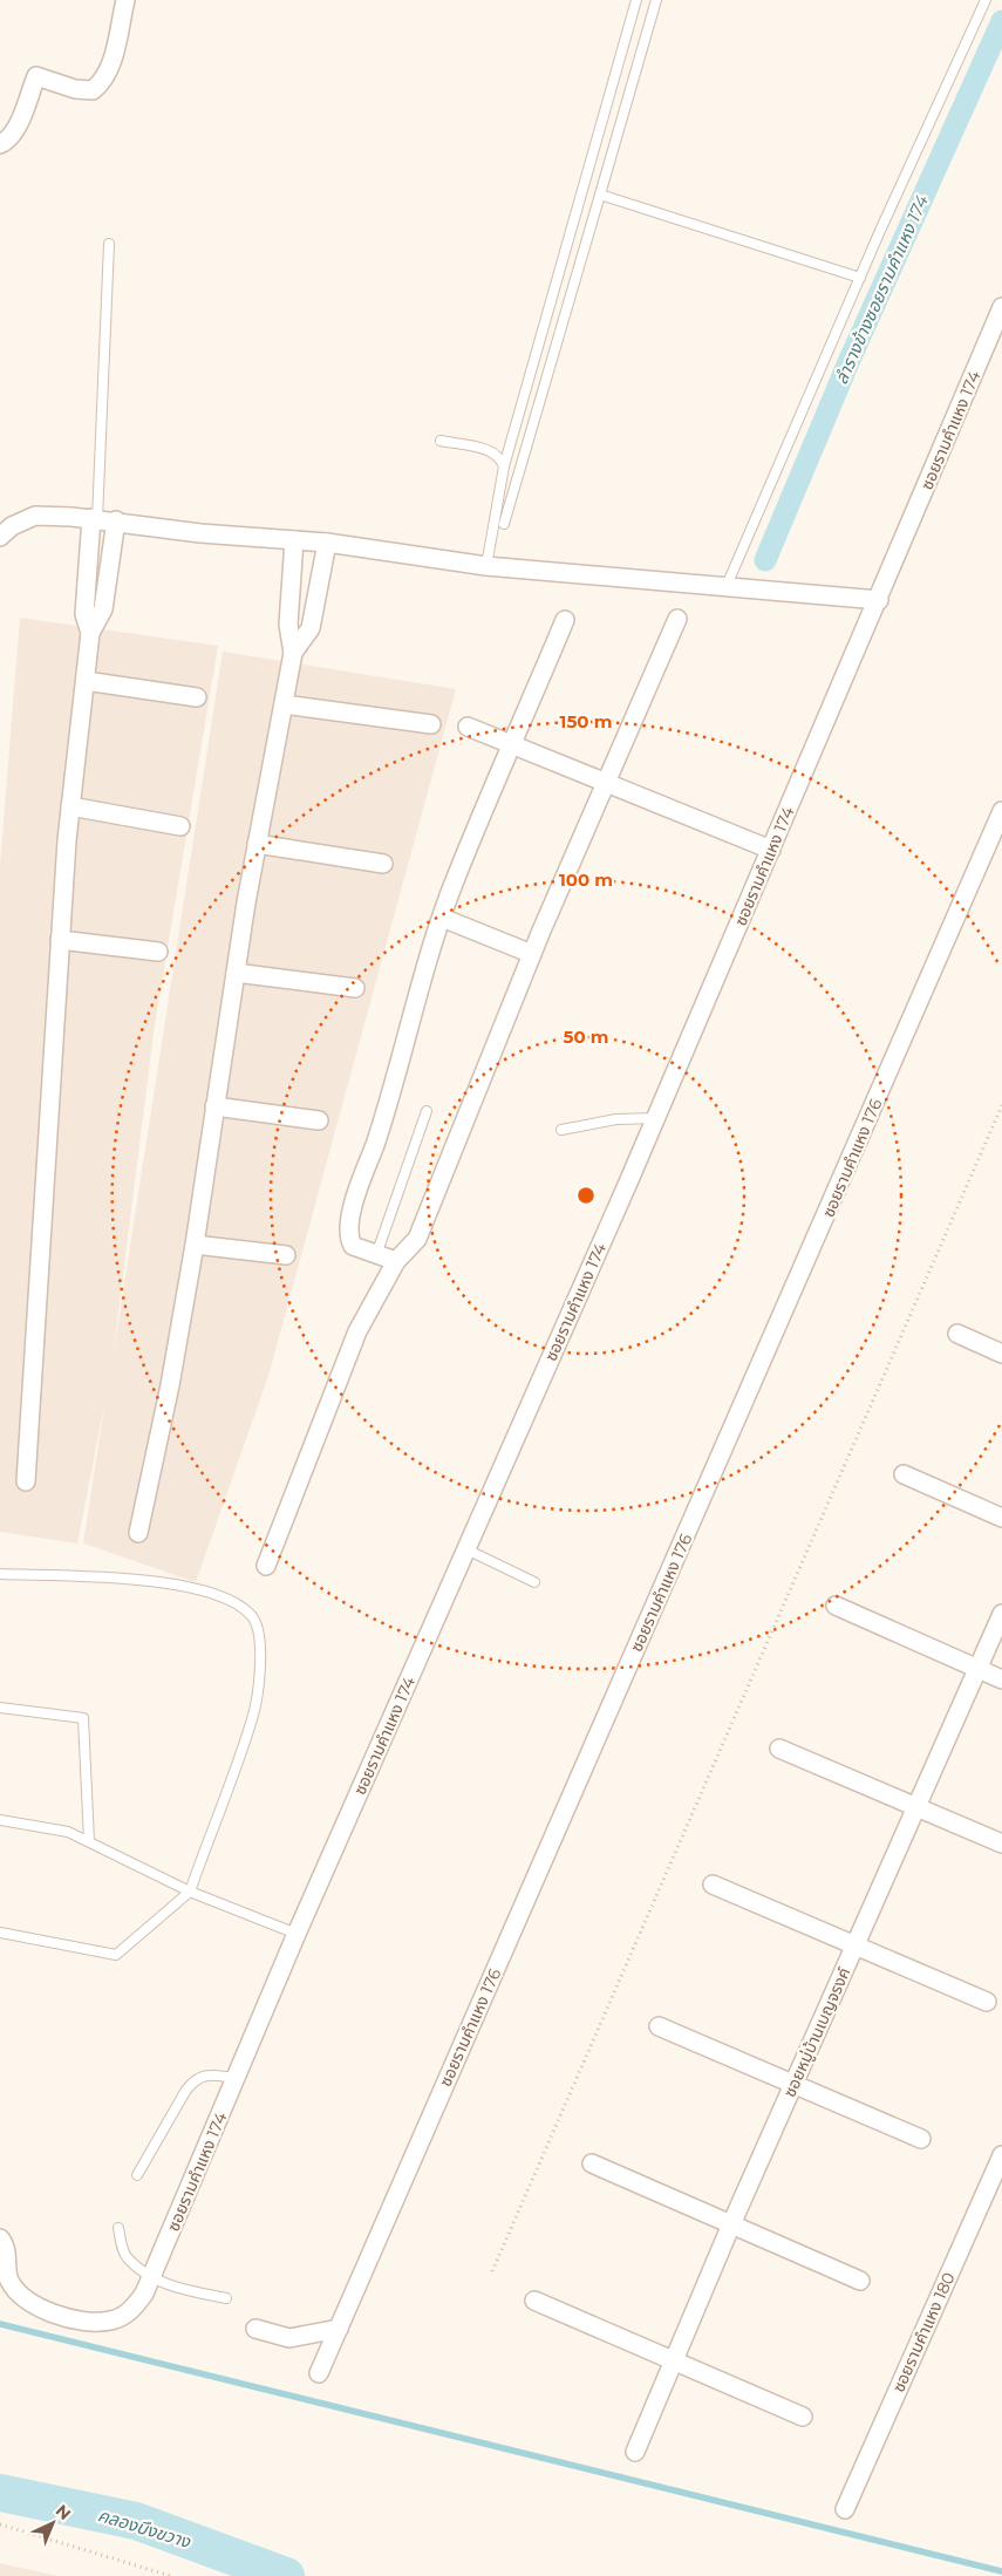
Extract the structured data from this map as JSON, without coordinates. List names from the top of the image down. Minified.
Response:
{"streets":{"street":["ซอยรามคำแหง 174","ซอยรามคำแหง 176","ซอยหมู่บ้านเบญจรงค์","ซอยรามคำแหง 180"]},"water":["ลำรางข้างซอยรามคำแหง 174","คลองบึงขวาง"],"north":"top right","rings":["150 m","100 m","50 m"]}
